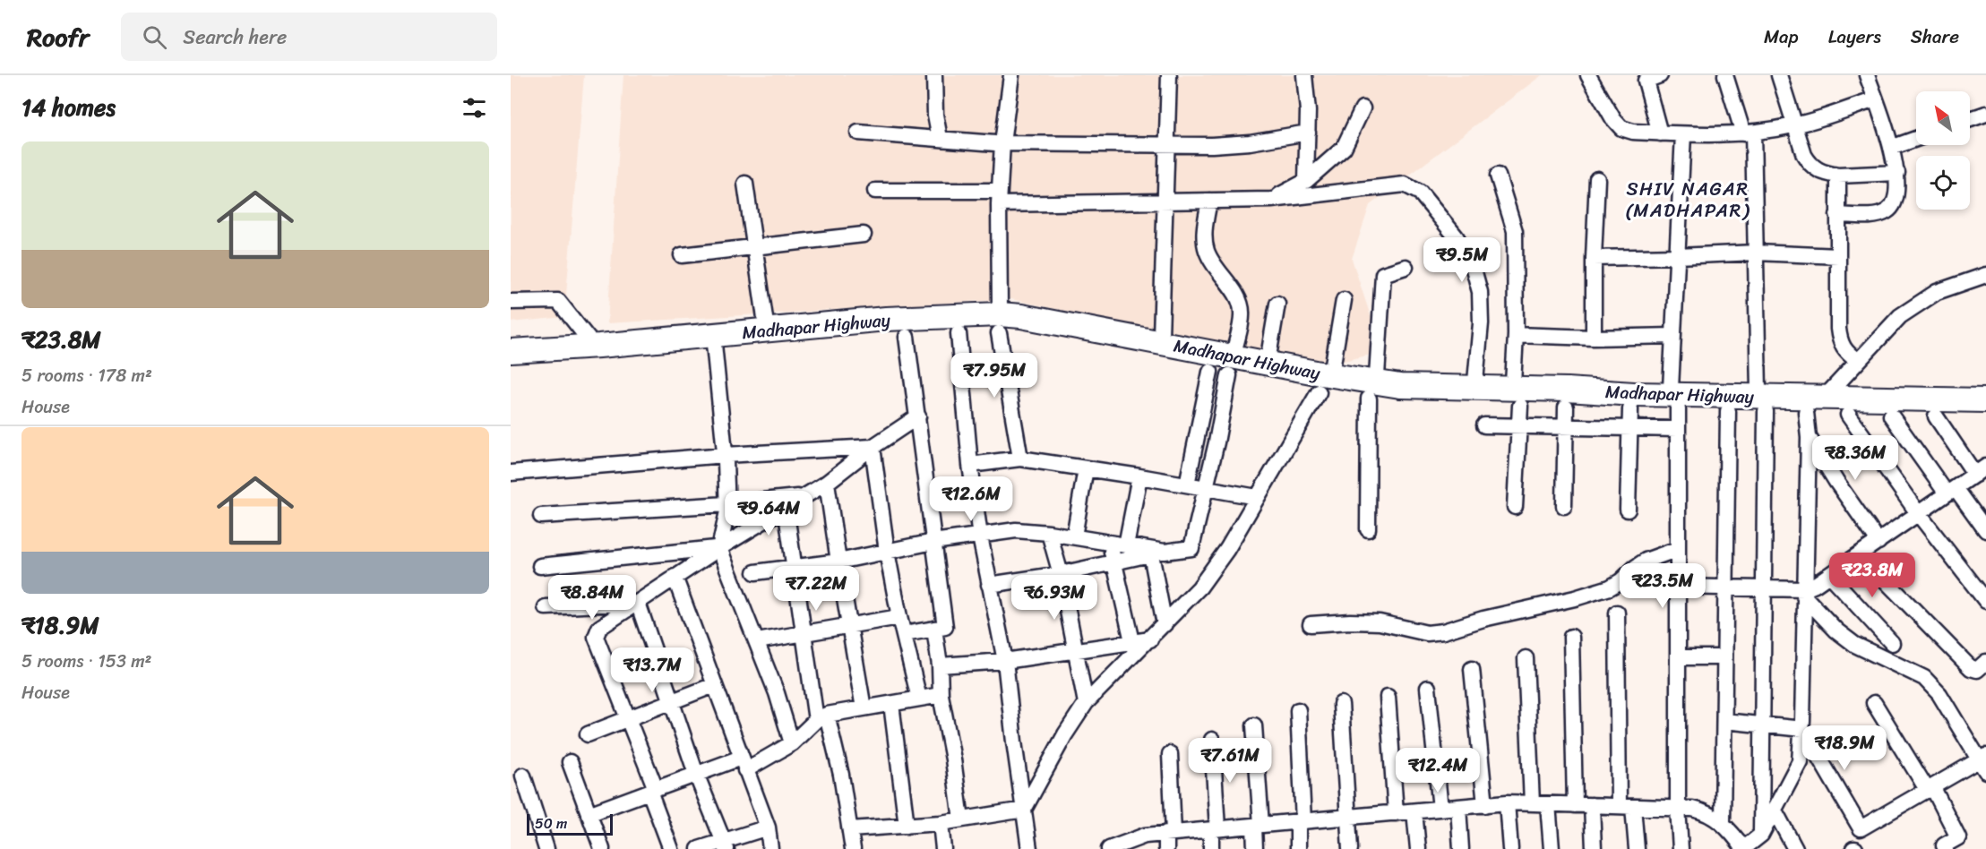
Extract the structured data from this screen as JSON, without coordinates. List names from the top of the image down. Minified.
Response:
{"streets":{"highway":["Madhapar Highway"]},"districts":["SHIV NAGAR (MADHAPAR)"],"scale_bar":"50 m","north":"top left","page":{"header":"Roofr","search":"Search here","nav":["Map","Layers","Share"],"heading":"14 homes","list":[{"name":"₹23.8M","note":"5 rooms · 178 m² · House"},{"name":"₹18.9M","note":"5 rooms · 153 m² · House"}],"price":["₹9.5M","₹7.95M","₹8.36M","₹12.6M","₹9.64M","₹23.8M","₹23.5M","₹7.22M","₹8.84M","₹6.93M","₹13.7M","₹18.9M","₹7.61M","₹12.4M"],"scale":"50 m"}}
